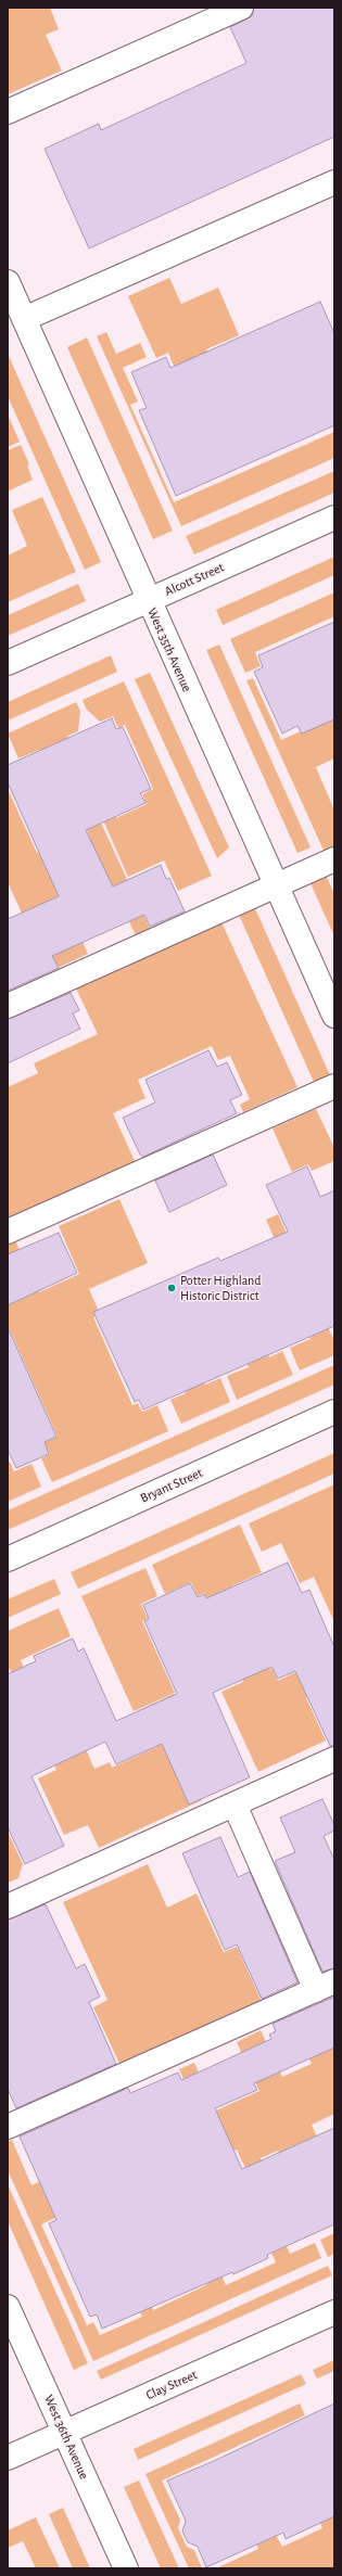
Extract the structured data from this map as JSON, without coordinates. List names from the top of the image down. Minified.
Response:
{"streets":{"street":["Alcott Street","West 35th Avenue","Bryant Street","Clay Street","West 36th Avenue"]},"crossings":[["Alcott Street","West 35th Avenue"],["Clay Street","West 36th Avenue"]],"places":["Potter Highland Historic District"]}
